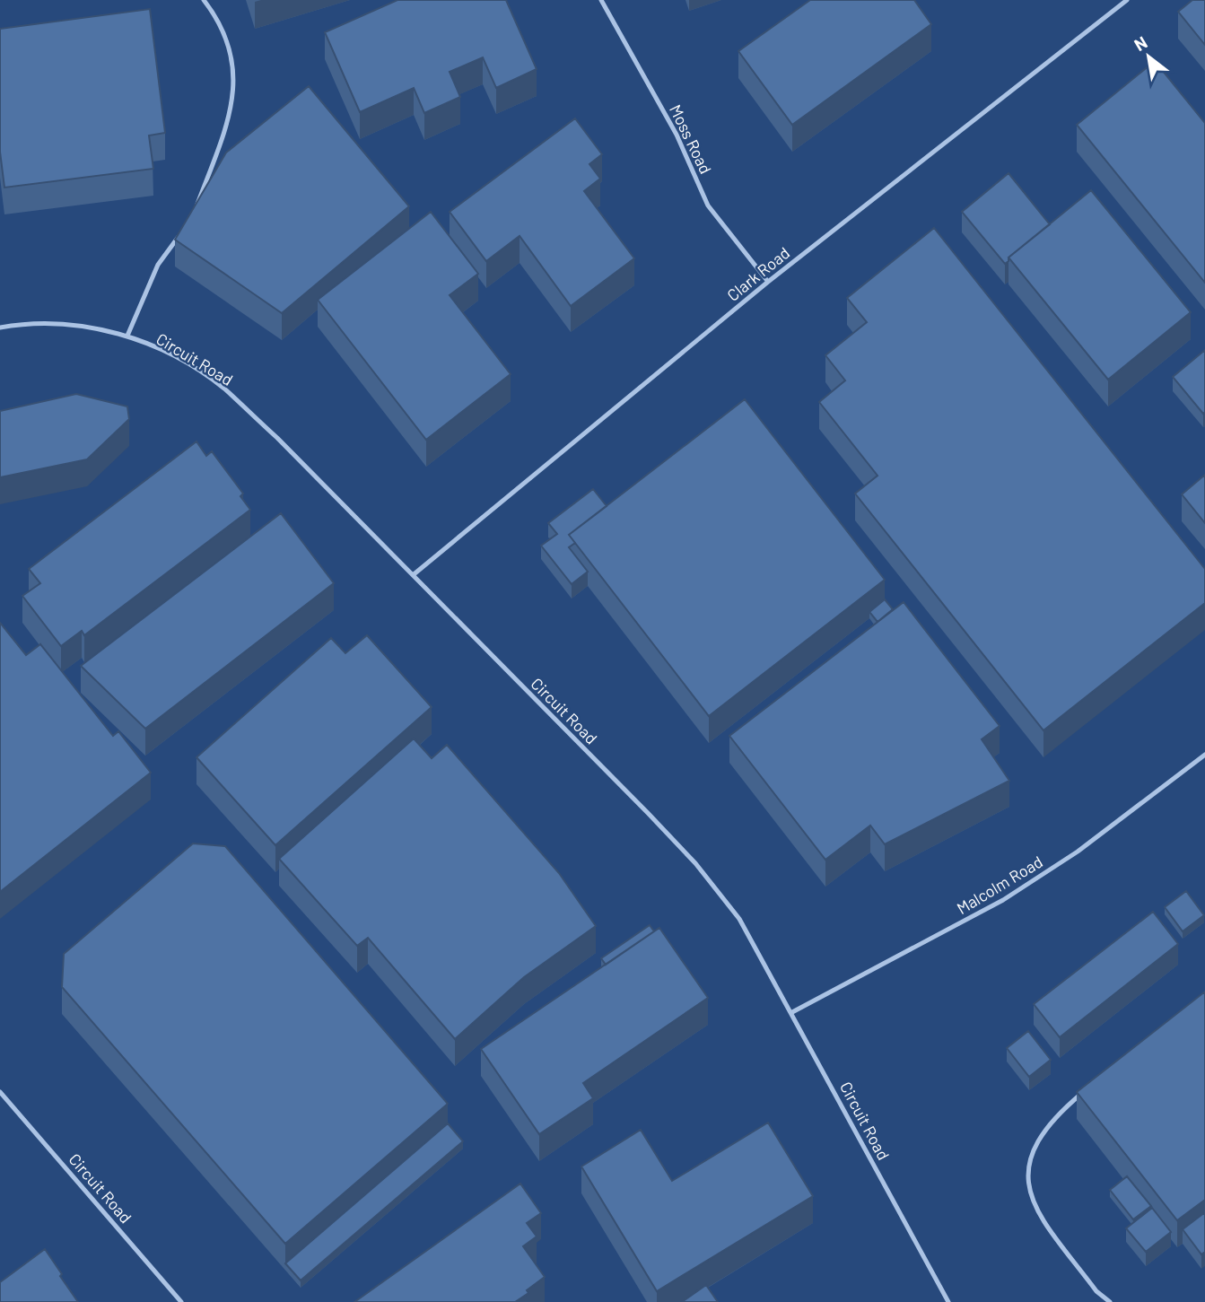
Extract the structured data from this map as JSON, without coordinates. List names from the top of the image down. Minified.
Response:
{"streets":{"lane":["Moss Road","Clark Road","Circuit Road","Malcolm Road"]},"crossings":[["Moss Road","Clark Road"],["Clark Road","Circuit Road"],["Circuit Road","Malcolm Road"]],"north":"top left"}
